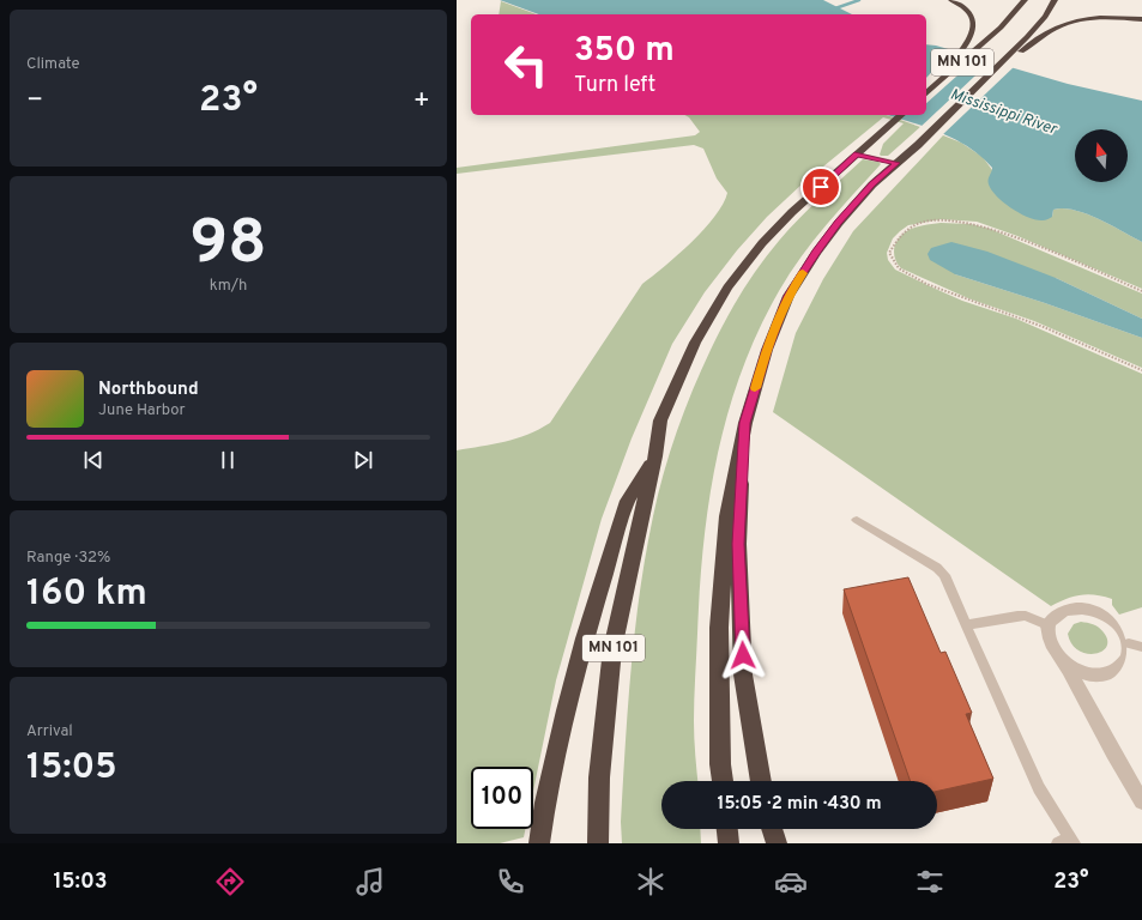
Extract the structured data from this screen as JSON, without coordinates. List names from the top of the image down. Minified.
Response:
{"streets":{"highway":["MN 101"]},"water":["Mississippi River"],"north":"top","page":{"tile":["Climate",["98","km/h"],["Range · 32%","160 km"],["Arrival","15:05"]],"turn":["350 m","Turn left"],"heat":["−","23°","+"],"song":["Northbound","June Harbor"],"limit":"100","trip":"15:05 · 2 min · 430 m","tabs":["15:03","23°"]}}
